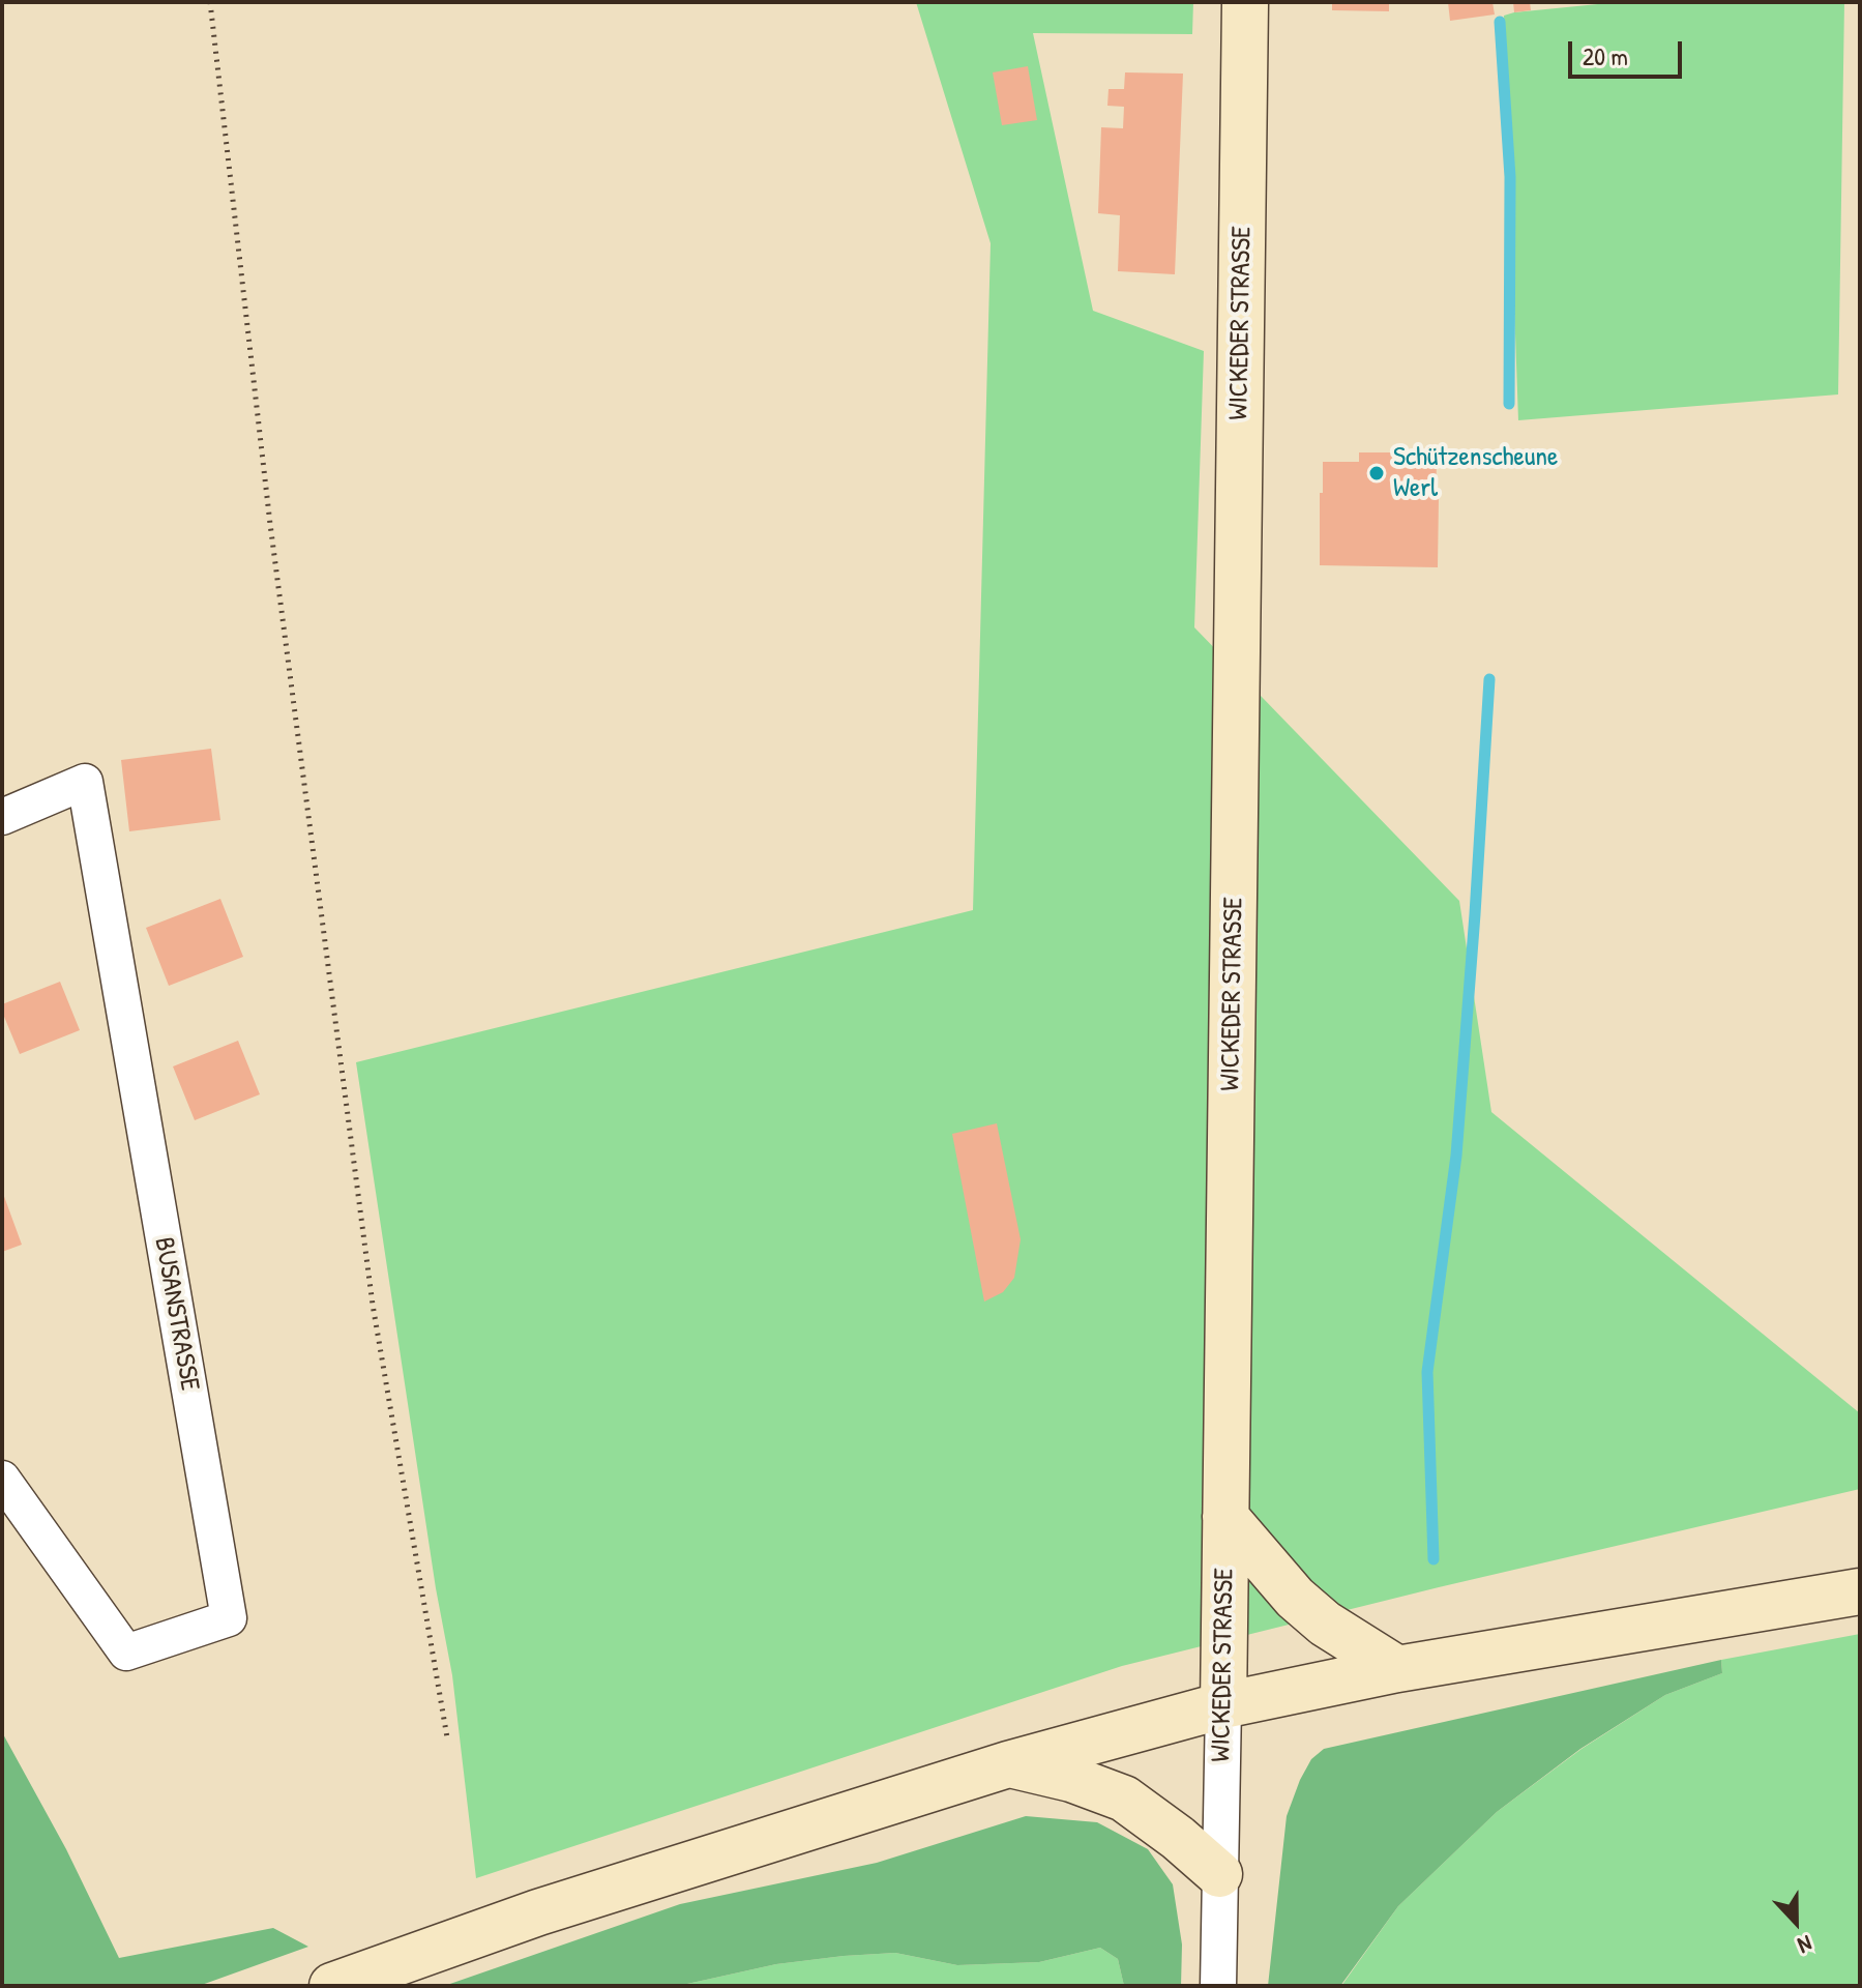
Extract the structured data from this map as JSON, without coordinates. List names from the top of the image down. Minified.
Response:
{"streets":{"main road":["WICKEDER STRASSE"],"street":["BUSANSTRASSE"]},"places":["Schützenscheune Werl"],"scale_bar":"20 m","north":"bottom"}
